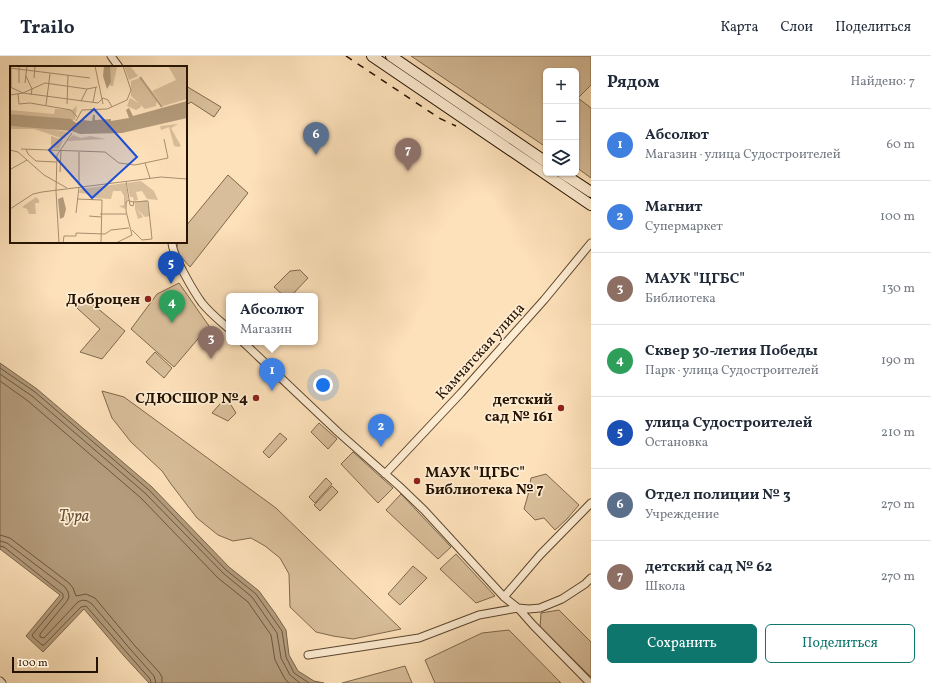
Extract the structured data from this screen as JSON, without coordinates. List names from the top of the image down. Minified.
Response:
{"streets":{"street":["Камчатская улица"]},"water":["Тура"],"places":["Доброцен","СДЮСШОР №4","детский сад № 161","МАУК \"ЦГБС\" Библиотека № 7"],"scale_bar":"100 m","page":{"header":"Trailo","nav":["Карта","Слои","Поделиться"],"heading":["Рядом","Найдено: 7"],"map_buttons":["+","−"],"list":[{"mark":"1","name":"Абсолют","note":"Магазин · улица Судостроителей","value":"60 m"},{"mark":"2","name":"Магнит","note":"Супермаркет","value":"100 m"},{"mark":"3","name":"МАУК \"ЦГБС\"","note":"Библиотека","value":"130 m"},{"mark":"4","name":"Сквер 30-летия Победы","note":"Парк · улица Судостроителей","value":"190 m"},{"mark":"5","name":"улица Судостроителей","note":"Остановка","value":"210 m"},{"mark":"6","name":"Отдел полиции № 3","note":"Учреждение","value":"270 m"},{"mark":"7","name":"детский сад № 62","note":"Школа","value":"270 m"}],"pins":["6","7","5","4","3","1","2"],"popup":["Абсолют","Магазин"],"buttons":["Сохранить","Поделиться"],"scale":"100 m"}}
